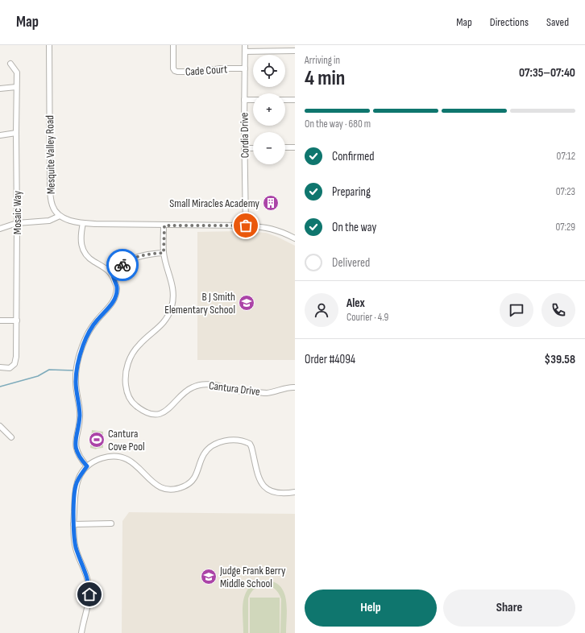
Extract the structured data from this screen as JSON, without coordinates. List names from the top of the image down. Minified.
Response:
{"streets":{"street":["Cade Court","Cordia Drive","Mesquite Valley Road","Mosaic Way","Cantura Drive"]},"crossings":[["Cade Court","Cordia Drive"]],"places":{"building":["Small Miracles Academy"],"school or university":["B J Smith Elementary School","Judge Frank Berry Middle School"],"sports":["Cantura Cove Pool"]},"page":{"header":"Map","nav":["Map","Directions","Saved"],"heading":["4 min","Arriving in","07:35–07:40"],"panel":["Alex","Courier · 4.9","Order #4094","$39.58"],"map_buttons":["+","−"],"bar":"On the way · 680 m","list":[["Confirmed","07:12"],["Preparing","07:23"],["On the way","07:29"],"Delivered"],"buttons":["Help","Share"]}}
